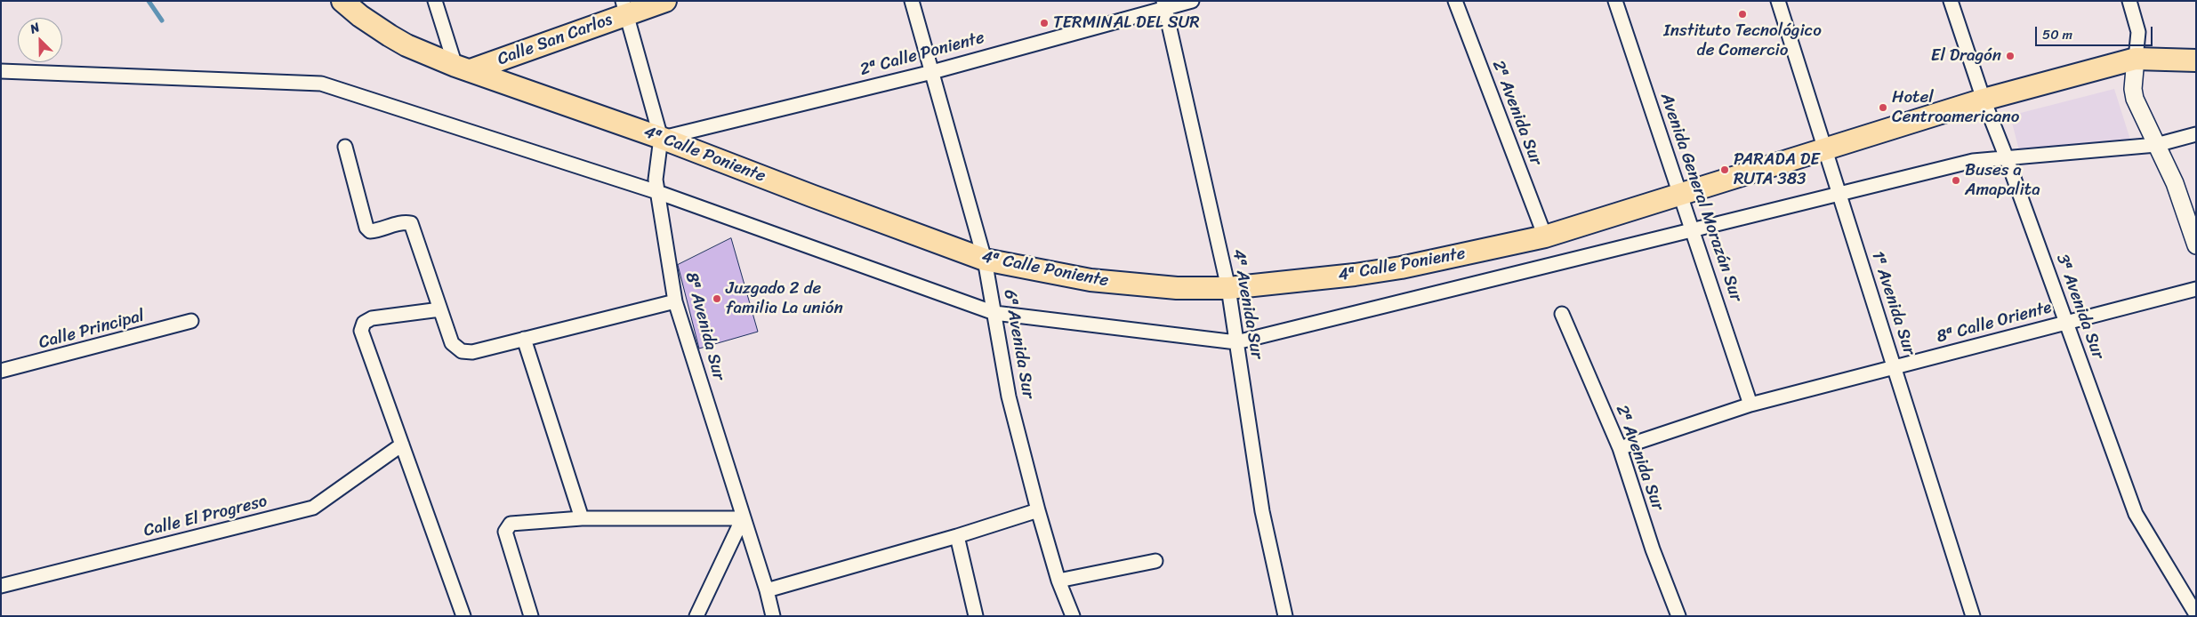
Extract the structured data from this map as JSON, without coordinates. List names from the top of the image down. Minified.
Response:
{"streets":{"main road":["Calle San Carlos","4ª Calle Poniente"],"street":["2ª Calle Poniente","2ª Avenida Sur","Avenida General Morazán Sur","1ª Avenida Sur","4ª Avenida Sur","3ª Avenida Sur","8ª Calle Oriente","8ª Avenida Sur","Calle Principal","6ª Avenida Sur","Calle El Progreso"]},"crossings":[["Calle San Carlos","4ª Calle Poniente"],["Calle San Carlos","8ª Avenida Sur"],["2ª Calle Poniente","4ª Calle Poniente"],["2ª Calle Poniente","4ª Avenida Sur"],["2ª Calle Poniente","8ª Avenida Sur"],["2ª Calle Poniente","6ª Avenida Sur"],["2ª Avenida Sur","4ª Calle Poniente"],["2ª Avenida Sur","8ª Calle Oriente"],["4ª Calle Poniente","Avenida General Morazán Sur"],["4ª Calle Poniente","1ª Avenida Sur"],["4ª Calle Poniente","4ª Avenida Sur"],["4ª Calle Poniente","3ª Avenida Sur"],["4ª Calle Poniente","8ª Avenida Sur"],["4ª Calle Poniente","6ª Avenida Sur"],["Avenida General Morazán Sur","8ª Calle Oriente"],["1ª Avenida Sur","8ª Calle Oriente"],["3ª Avenida Sur","8ª Calle Oriente"]],"places":["Instituto Tecnológico de Comercio","TERMINAL DEL SUR","El Dragón","Hotel Centroamericano","PARADA DE RUTA 383","Buses a Amapalita","Juzgado 2 de familia La unión"],"scale_bar":"50 m","north":"top left"}
